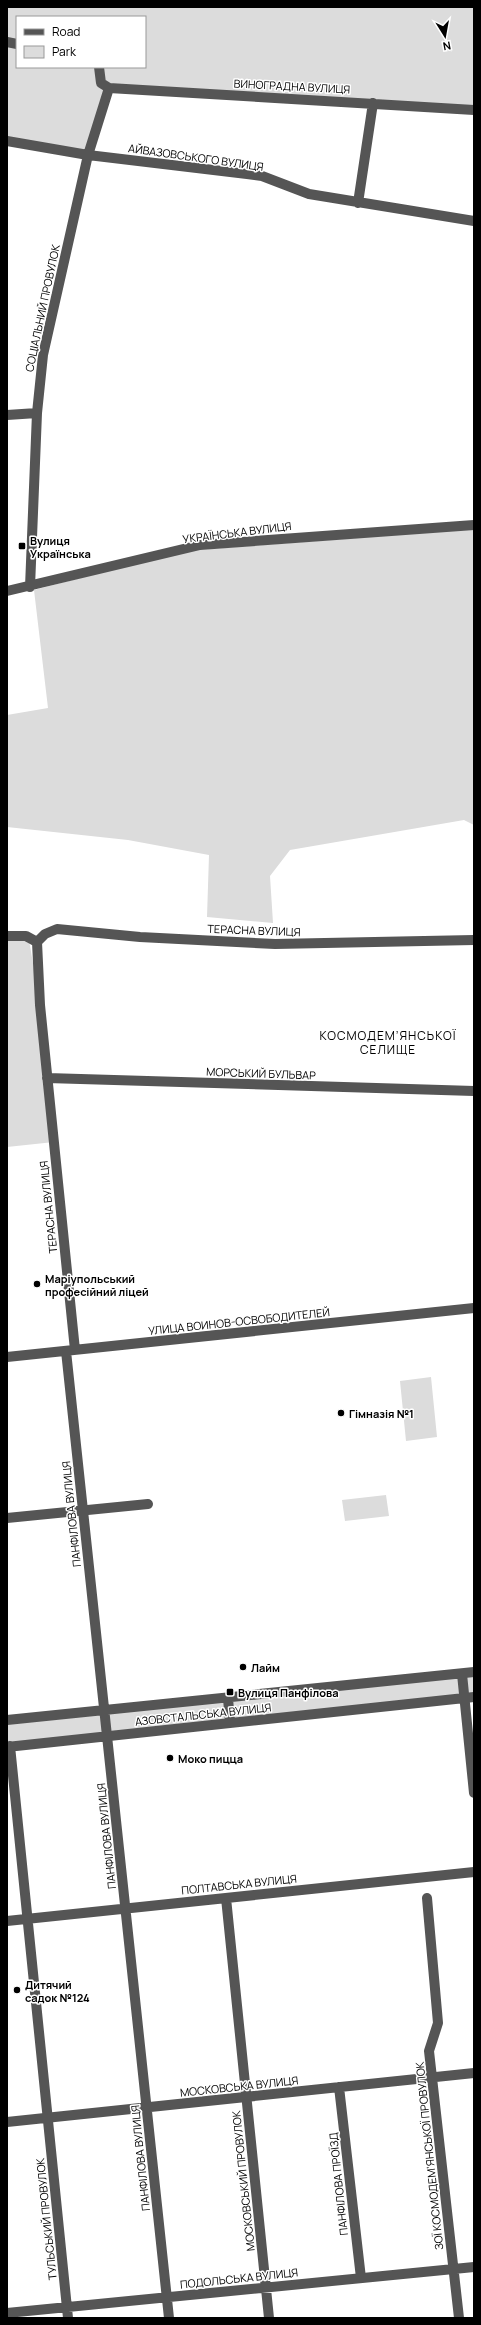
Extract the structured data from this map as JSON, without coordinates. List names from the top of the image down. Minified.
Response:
{"streets":{"street":["ВИНОГРАДНА ВУЛИЦЯ","АЙВАЗОВСЬКОГО ВУЛИЦЯ","СОЦІАЛЬНИЙ ПРОВУЛОК","УКРАЇНСЬКА ВУЛИЦЯ","ТЕРАСНА ВУЛИЦЯ","МОРСЬКИЙ БУЛЬВАР","УЛИЦА ВОИНОВ-ОСВОБОДИТЕЛЕЙ","ПАНФІЛОВА ВУЛИЦЯ","АЗОВСТАЛЬСЬКА ВУЛИЦЯ","ПОЛТАВСЬКА ВУЛИЦЯ","МОСКОВСЬКА ВУЛИЦЯ","ЗОЇ КОСМОДЕМ’ЯНСЬКОЇ ПРОВУЛОК","МОСКОВСЬКИЙ ПРОВУЛОК","ПАНФІЛОВА ПРОЇЗД","ТУЛЬСЬКИЙ ПРОВУЛОК","ПОДОЛЬСЬКА ВУЛИЦЯ"]},"crossings":[["ВИНОГРАДНА ВУЛИЦЯ","СОЦІАЛЬНИЙ ПРОВУЛОК"],["АЙВАЗОВСЬКОГО ВУЛИЦЯ","СОЦІАЛЬНИЙ ПРОВУЛОК"],["СОЦІАЛЬНИЙ ПРОВУЛОК","УКРАЇНСЬКА ВУЛИЦЯ"],["ТЕРАСНА ВУЛИЦЯ","МОРСЬКИЙ БУЛЬВАР"],["ТЕРАСНА ВУЛИЦЯ","УЛИЦА ВОИНОВ-ОСВОБОДИТЕЛЕЙ"],["ТЕРАСНА ВУЛИЦЯ","ПАНФІЛОВА ВУЛИЦЯ"],["УЛИЦА ВОИНОВ-ОСВОБОДИТЕЛЕЙ","ПАНФІЛОВА ВУЛИЦЯ"],["ПАНФІЛОВА ВУЛИЦЯ","АЗОВСТАЛЬСЬКА ВУЛИЦЯ"],["ПАНФІЛОВА ВУЛИЦЯ","ПОЛТАВСЬКА ВУЛИЦЯ"],["ПАНФІЛОВА ВУЛИЦЯ","МОСКОВСЬКА ВУЛИЦЯ"],["ПАНФІЛОВА ВУЛИЦЯ","ПОДОЛЬСЬКА ВУЛИЦЯ"],["АЗОВСТАЛЬСЬКА ВУЛИЦЯ","ТУЛЬСЬКИЙ ПРОВУЛОК"],["ПОЛТАВСЬКА ВУЛИЦЯ","МОСКОВСЬКИЙ ПРОВУЛОК"],["ПОЛТАВСЬКА ВУЛИЦЯ","ТУЛЬСЬКИЙ ПРОВУЛОК"],["МОСКОВСЬКА ВУЛИЦЯ","ЗОЇ КОСМОДЕМ’ЯНСЬКОЇ ПРОВУЛОК"],["МОСКОВСЬКА ВУЛИЦЯ","МОСКОВСЬКИЙ ПРОВУЛОК"],["МОСКОВСЬКА ВУЛИЦЯ","ПАНФІЛОВА ПРОЇЗД"],["МОСКОВСЬКА ВУЛИЦЯ","ТУЛЬСЬКИЙ ПРОВУЛОК"],["ЗОЇ КОСМОДЕМ’ЯНСЬКОЇ ПРОВУЛОК","ПОДОЛЬСЬКА ВУЛИЦЯ"],["МОСКОВСЬКИЙ ПРОВУЛОК","ПОДОЛЬСЬКА ВУЛИЦЯ"],["ПАНФІЛОВА ПРОЇЗД","ПОДОЛЬСЬКА ВУЛИЦЯ"],["ТУЛЬСЬКИЙ ПРОВУЛОК","ПОДОЛЬСЬКА ВУЛИЦЯ"]],"districts":["КОСМОДЕМ’ЯНСЬКОЇ СЕЛИЩЕ"],"places":{"transit":["Вулиця Українська","Вулиця Панфілова"],"other":["Маріупольський професійний ліцей","Гімназія №1","Лайм","Моко пицца","Дитячий садок №124"]},"legend":["Road","Park"],"north":"bottom"}
